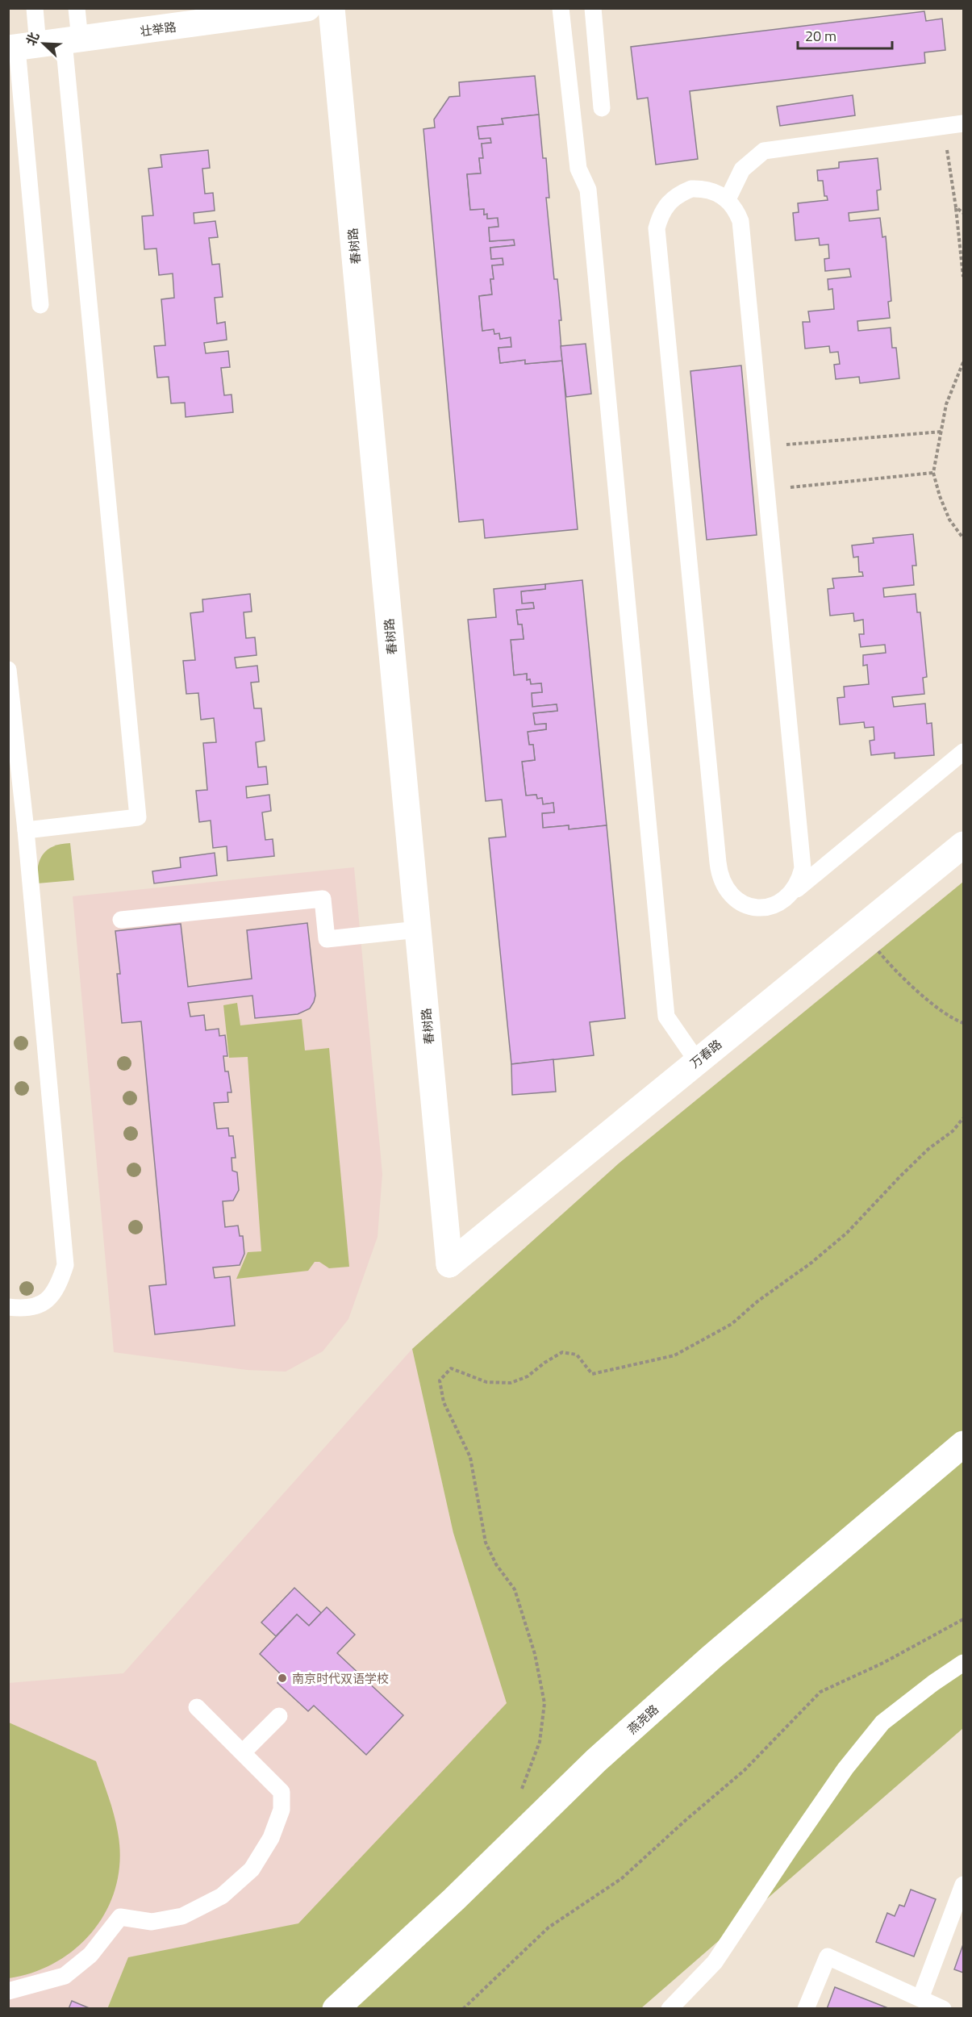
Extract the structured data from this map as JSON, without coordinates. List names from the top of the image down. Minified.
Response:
{"streets":{"street":["壮举路","春树路","万春路","燕尧路"]},"crossings":[["春树路","万春路"]],"places":["南京时代双语学校"],"scale_bar":"20 m","north":"top left"}
